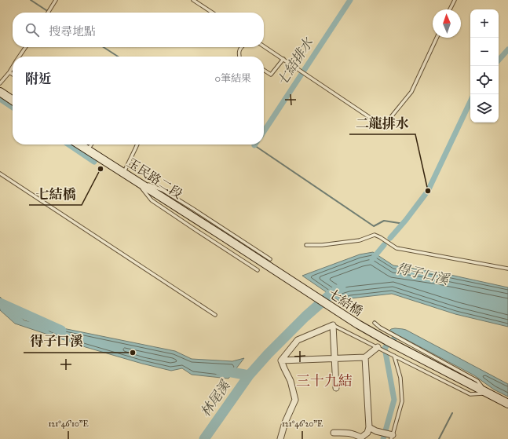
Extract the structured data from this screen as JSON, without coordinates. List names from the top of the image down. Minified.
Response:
{"streets":{"street":["玉民路二段","七結橋"]},"crossings":[["玉民路二段","七結橋"]],"districts":["三十九結"],"water":["七結排水","得子口溪","林尾溪"],"places":["七結橋","二龍排水","得子口溪"],"north":"top","page":{"map_buttons":["+","−"],"search":"搜尋地點","heading":["附近","0筆結果"]},"coordinates":["121°46'10\"E","121°46'20\"E"]}
